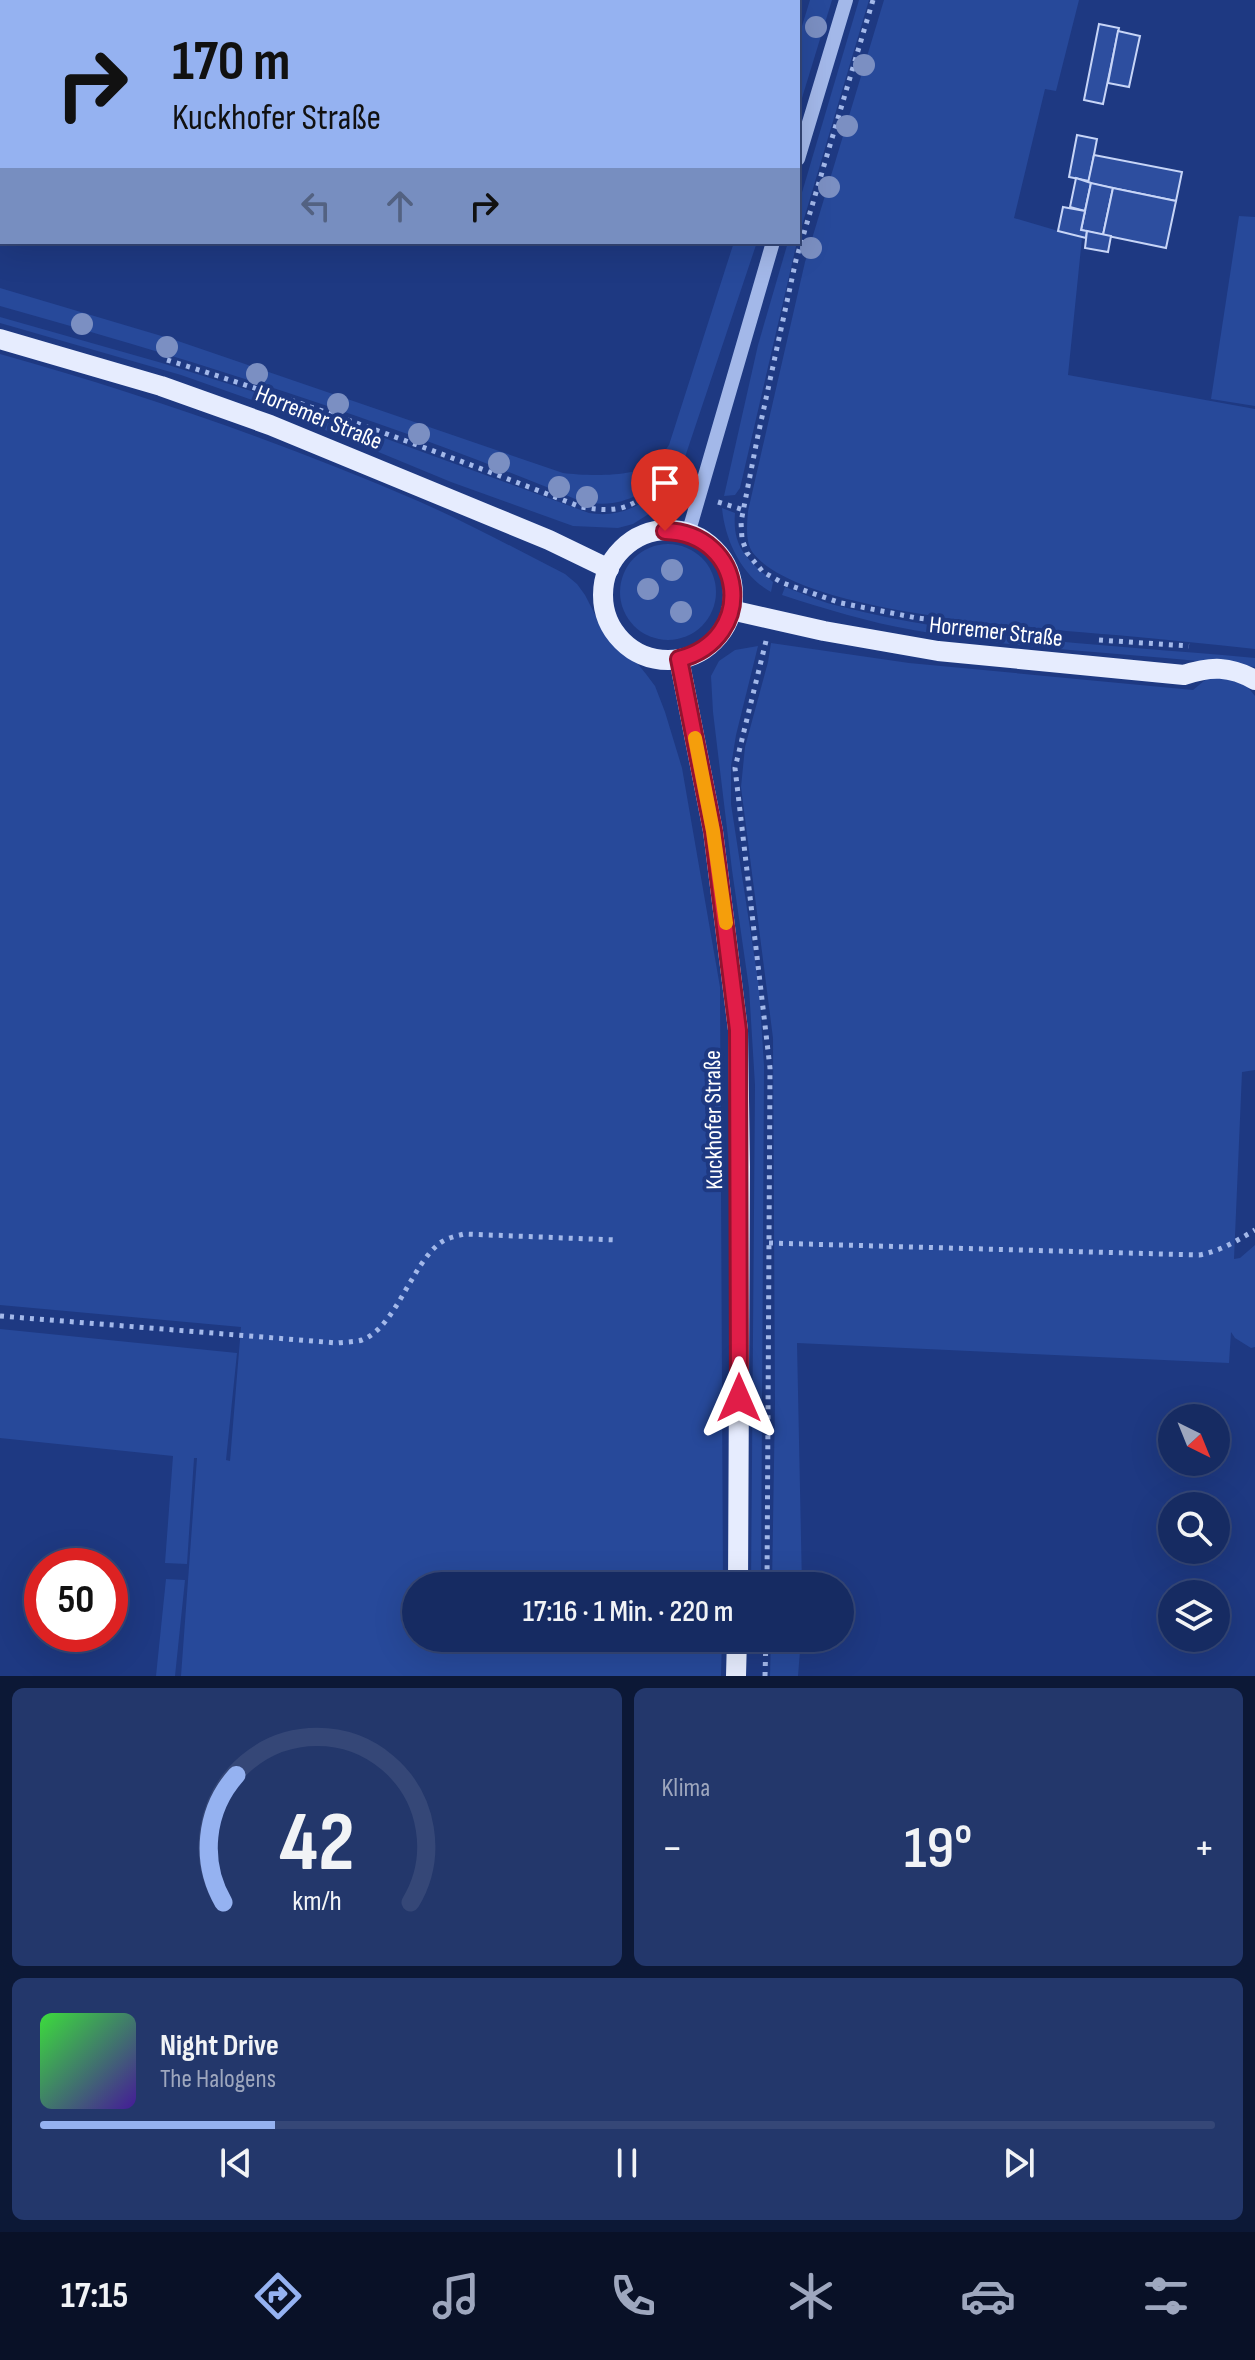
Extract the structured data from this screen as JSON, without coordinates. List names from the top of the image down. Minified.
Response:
{"streets":{"main road":["Horremer Straße","Kuckhofer Straße"]},"crossings":[["Horremer Straße","Kuckhofer Straße"]],"north":"bottom right","page":{"turn":["170 m","Kuckhofer Straße"],"limit":"50","trip":"17:16 · 1 Min. · 220 m","tile":"Klima","heat":["−","19°","+"],"song":["Night Drive","The Halogens"],"tabs":"17:15","gauge":["42","km/h"]}}
